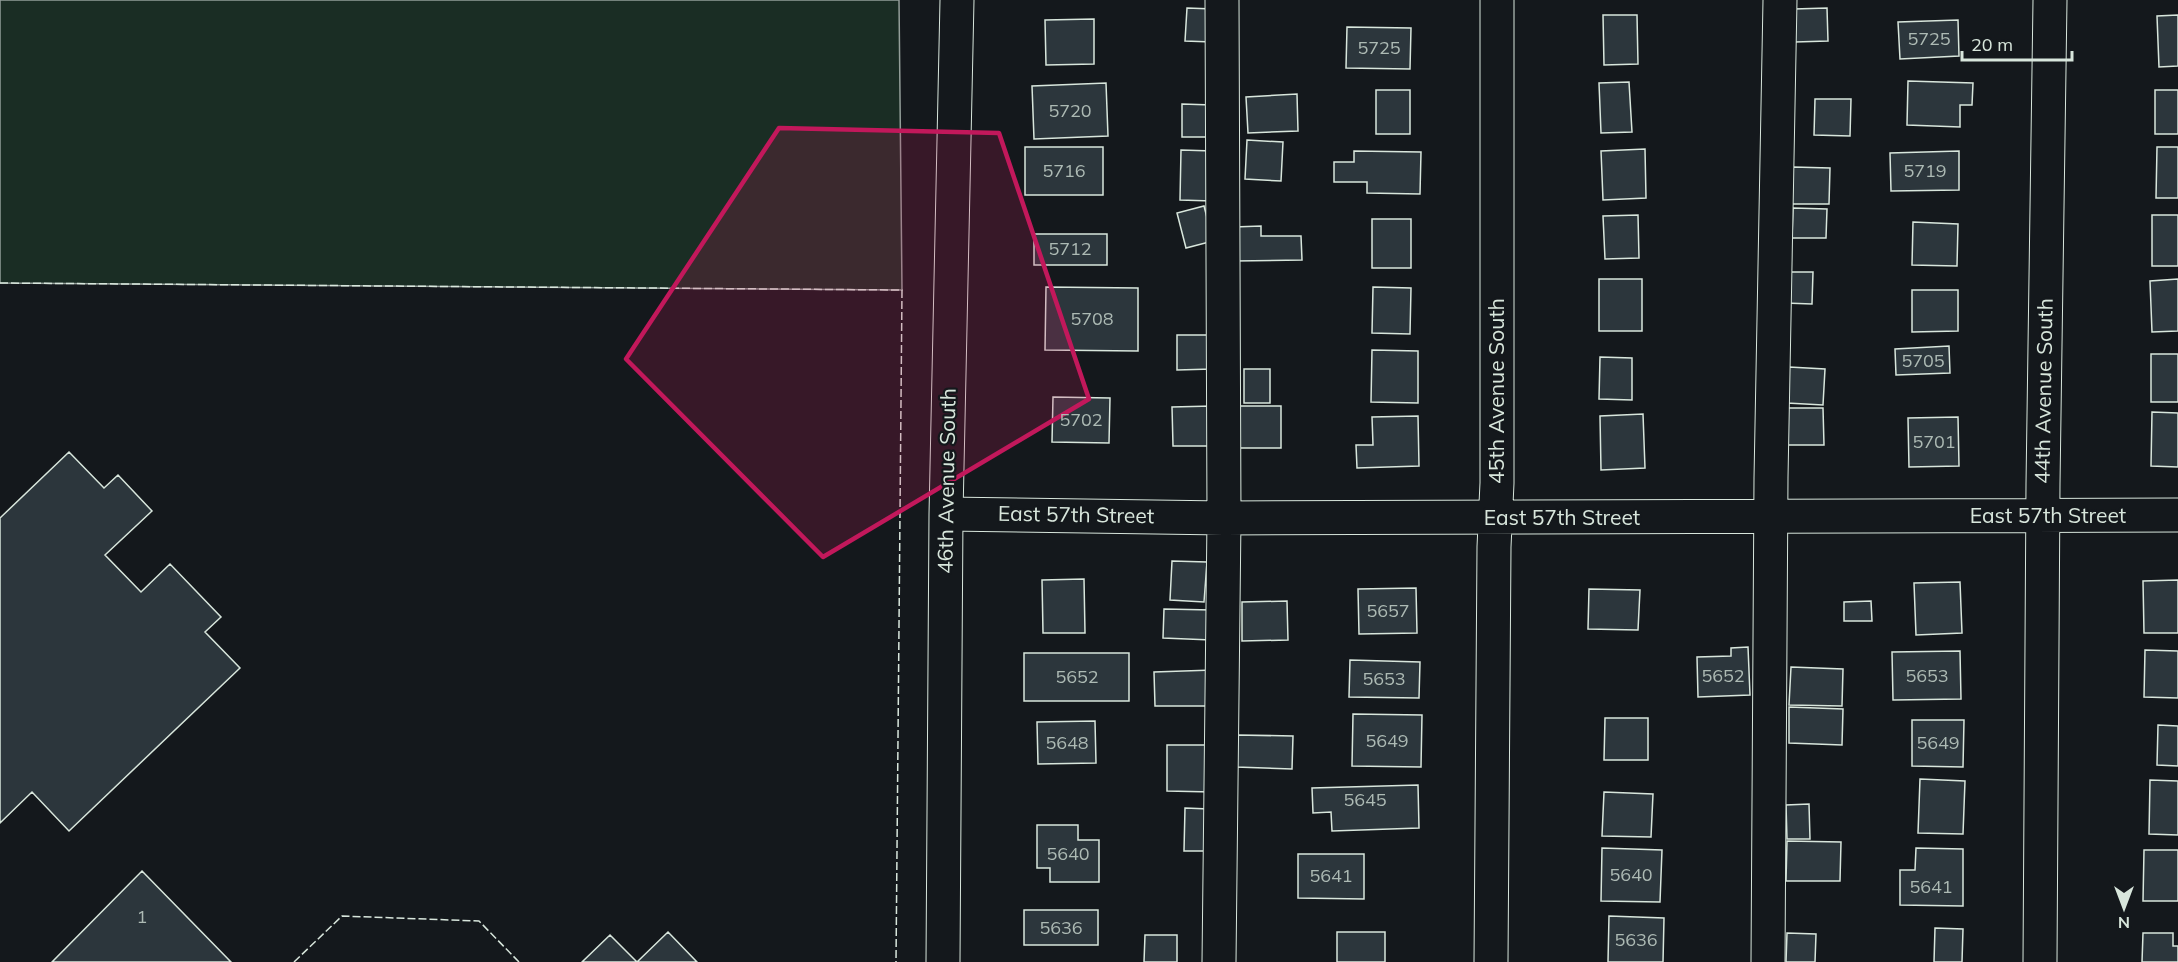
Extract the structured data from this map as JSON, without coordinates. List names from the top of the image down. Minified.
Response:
{"streets":{"street":["45th Avenue South","44th Avenue South","46th Avenue South","East 57th Street"]},"crossings":[["45th Avenue South","East 57th Street"],["44th Avenue South","East 57th Street"],["46th Avenue South","East 57th Street"]],"house_numbers":["5725","5725","5720","5716","5719","5712","5708","5705","5702","5701","5657","5652","5653","5652","5653","5649","5648","5649","5645","5640","5640","5641","5641","1","5636","5636"],"scale_bar":"20 m","north":"bottom"}
